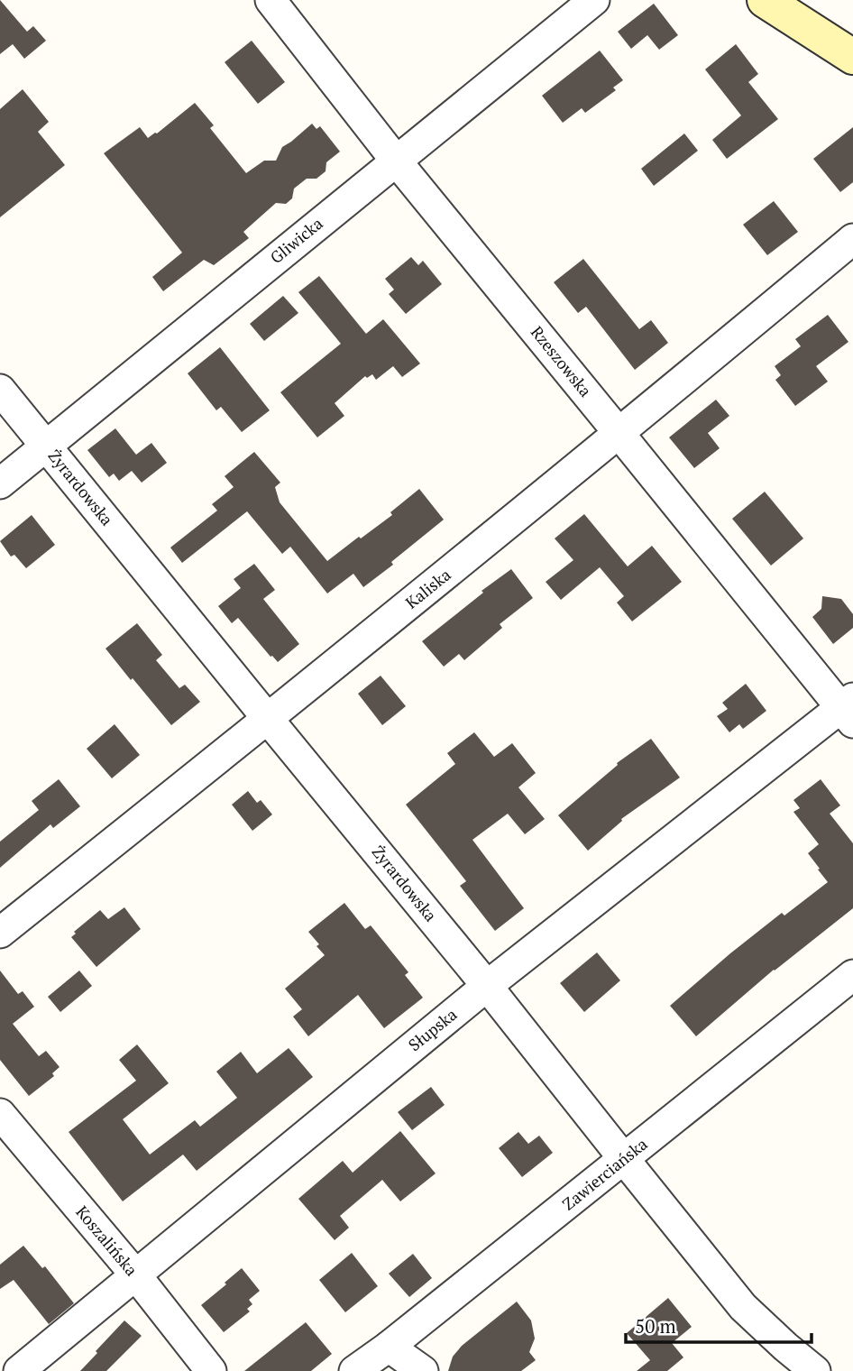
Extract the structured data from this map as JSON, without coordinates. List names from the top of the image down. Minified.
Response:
{"streets":{"street":["Gliwicka","Rzeszowska","Żyrardowska","Kaliska","Słupska","Zawierciańska","Koszalińska"]},"crossings":[["Gliwicka","Rzeszowska"],["Gliwicka","Żyrardowska"],["Rzeszowska","Kaliska"],["Rzeszowska","Słupska"],["Żyrardowska","Kaliska"],["Żyrardowska","Słupska"],["Żyrardowska","Zawierciańska"],["Słupska","Koszalińska"]],"scale_bar":"50 m"}
